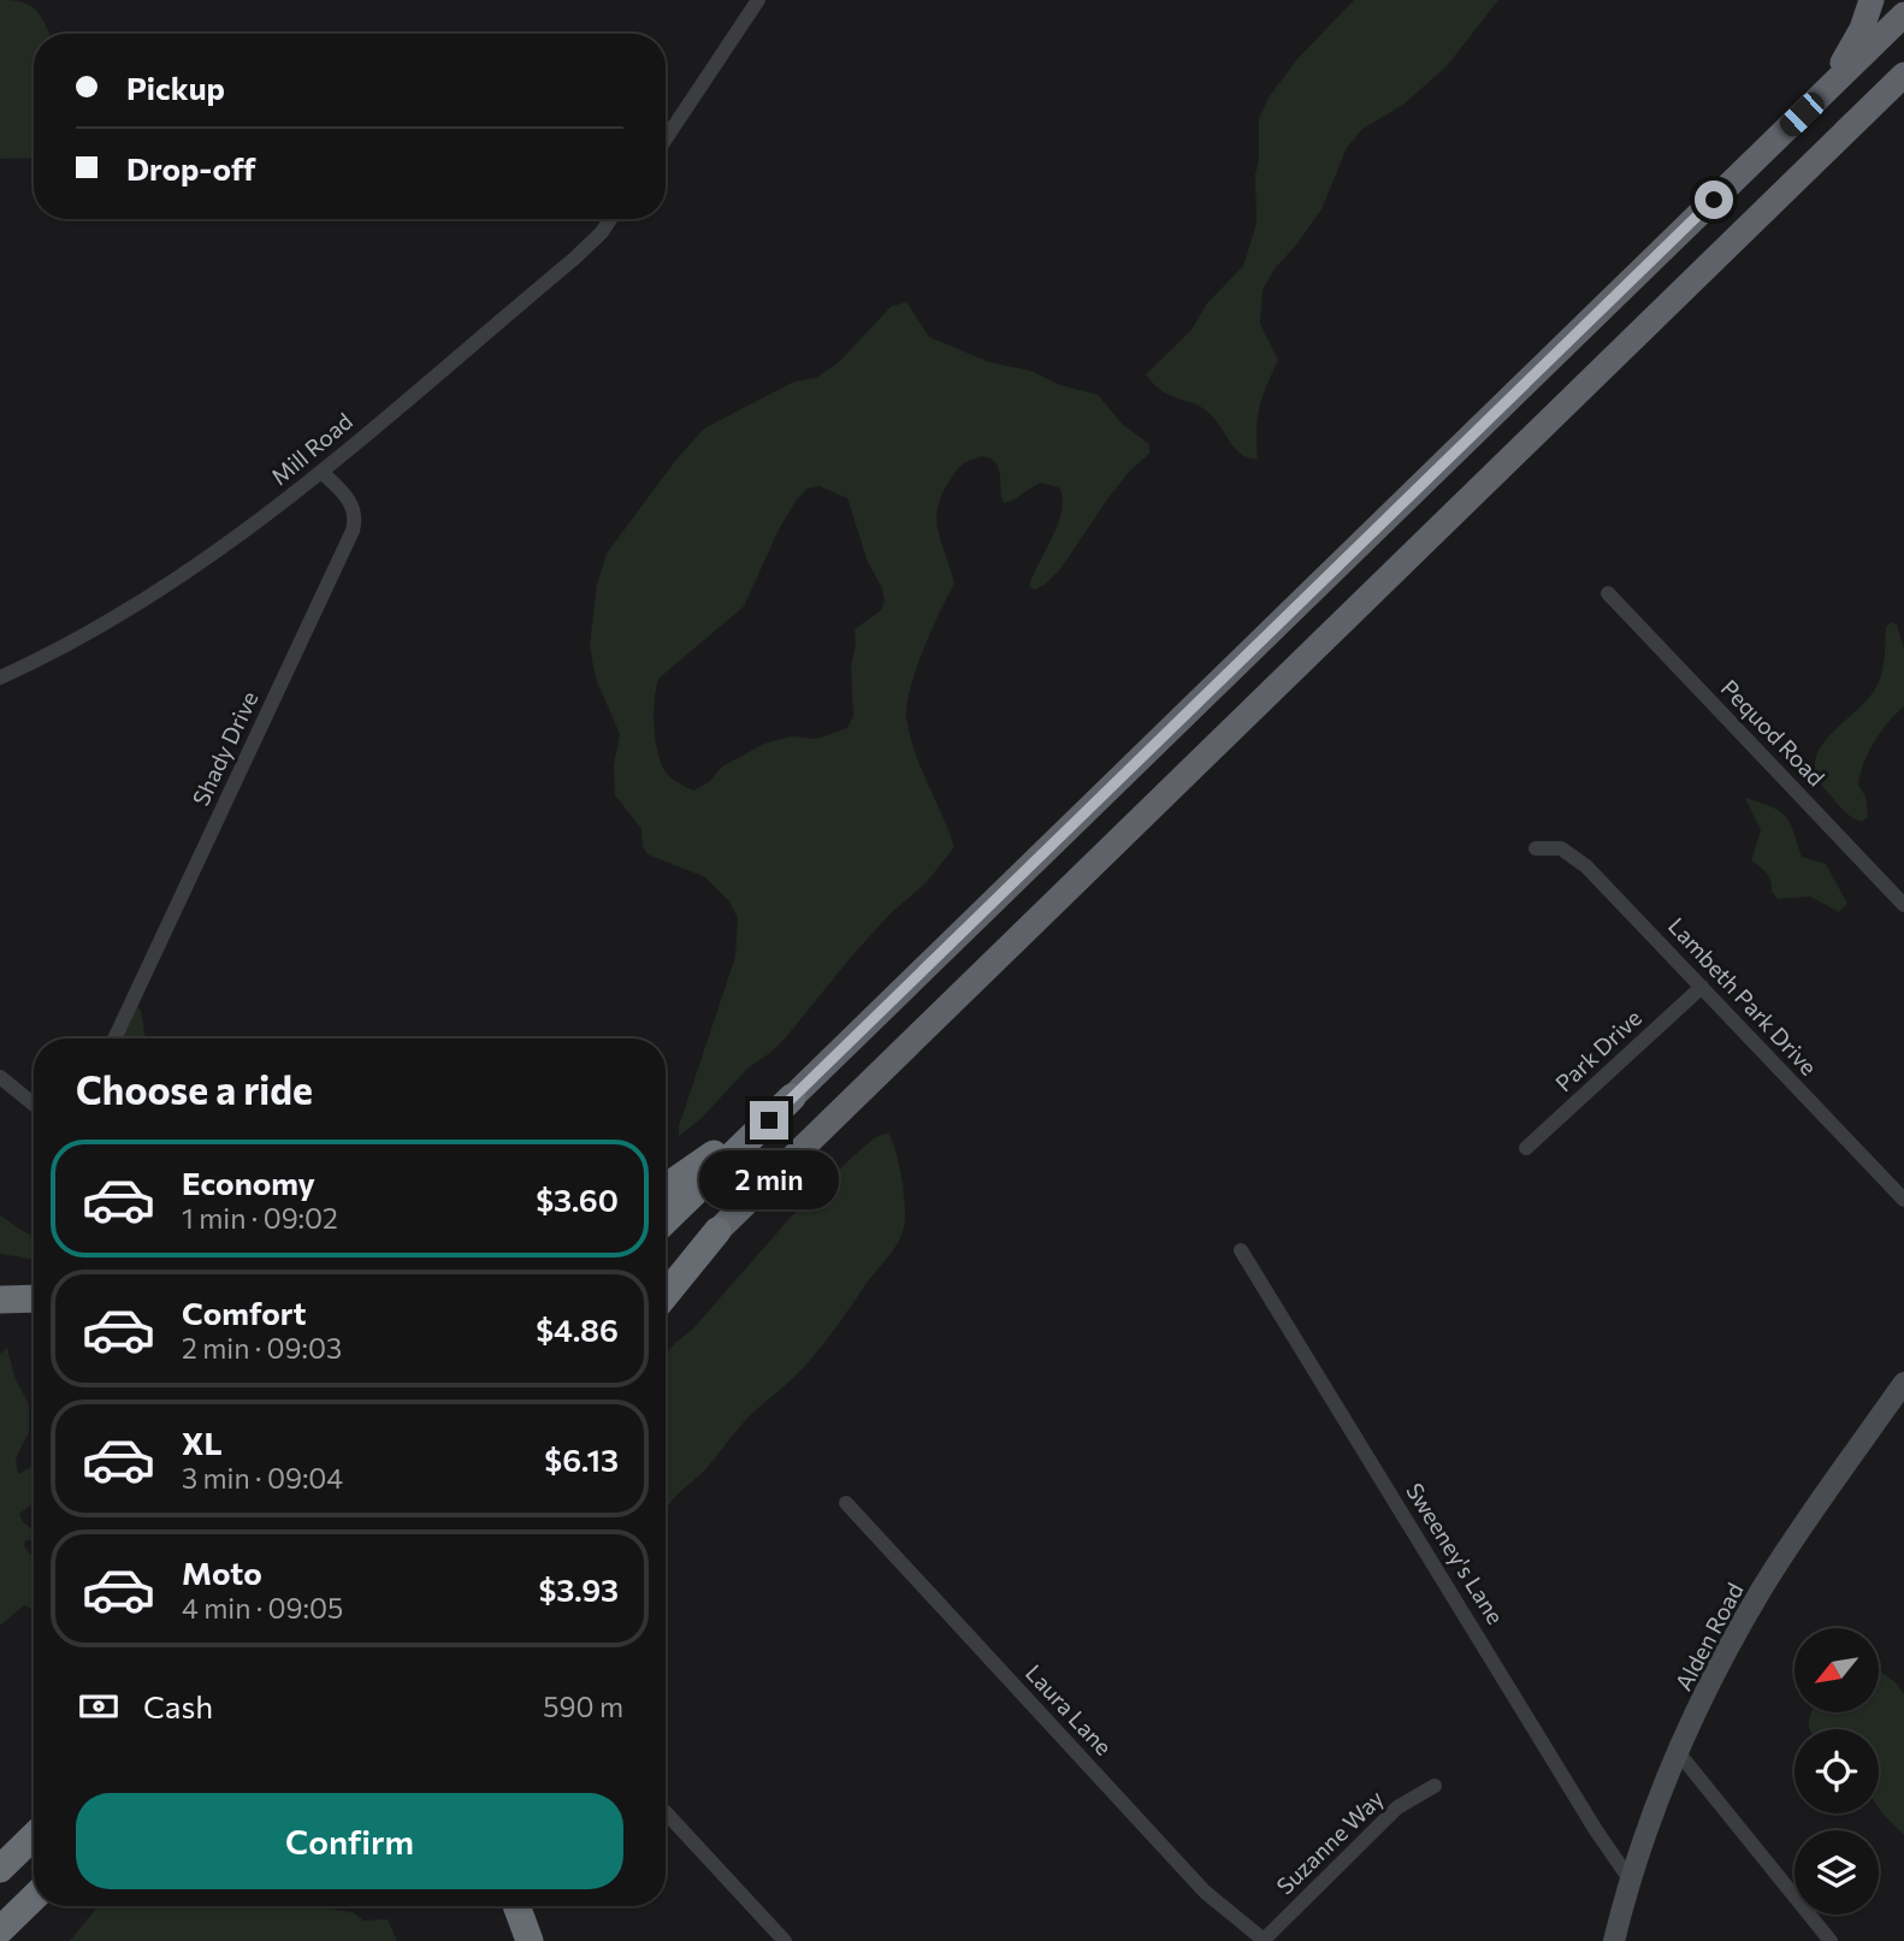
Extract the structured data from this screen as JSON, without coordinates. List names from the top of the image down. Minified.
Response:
{"streets":{"main road":["Alden Road"],"street":["Mill Road","Pequod Road","Shady Drive","Lambeth Park Drive","Park Drive","Sweeney's Lane","Laura Lane","Suzanne Way"]},"crossings":[["Mill Road","Shady Drive"],["Lambeth Park Drive","Park Drive"],["Sweeney's Lane","Alden Road"],["Laura Lane","Suzanne Way"]],"north":"bottom left","page":{"banner":["Pickup","Drop-off"],"heading":"Choose a ride","list":[{"name":"Economy","note":"1 min · 09:02","value":"$3.60"},{"name":"Comfort","note":"2 min · 09:03","value":"$4.86"},{"name":"XL","note":"3 min · 09:04","value":"$6.13"},{"name":"Moto","note":"4 min · 09:05","value":"$3.93"}],"bubble":"2 min","pay":["Cash","590 m"],"buttons":"Confirm"}}
